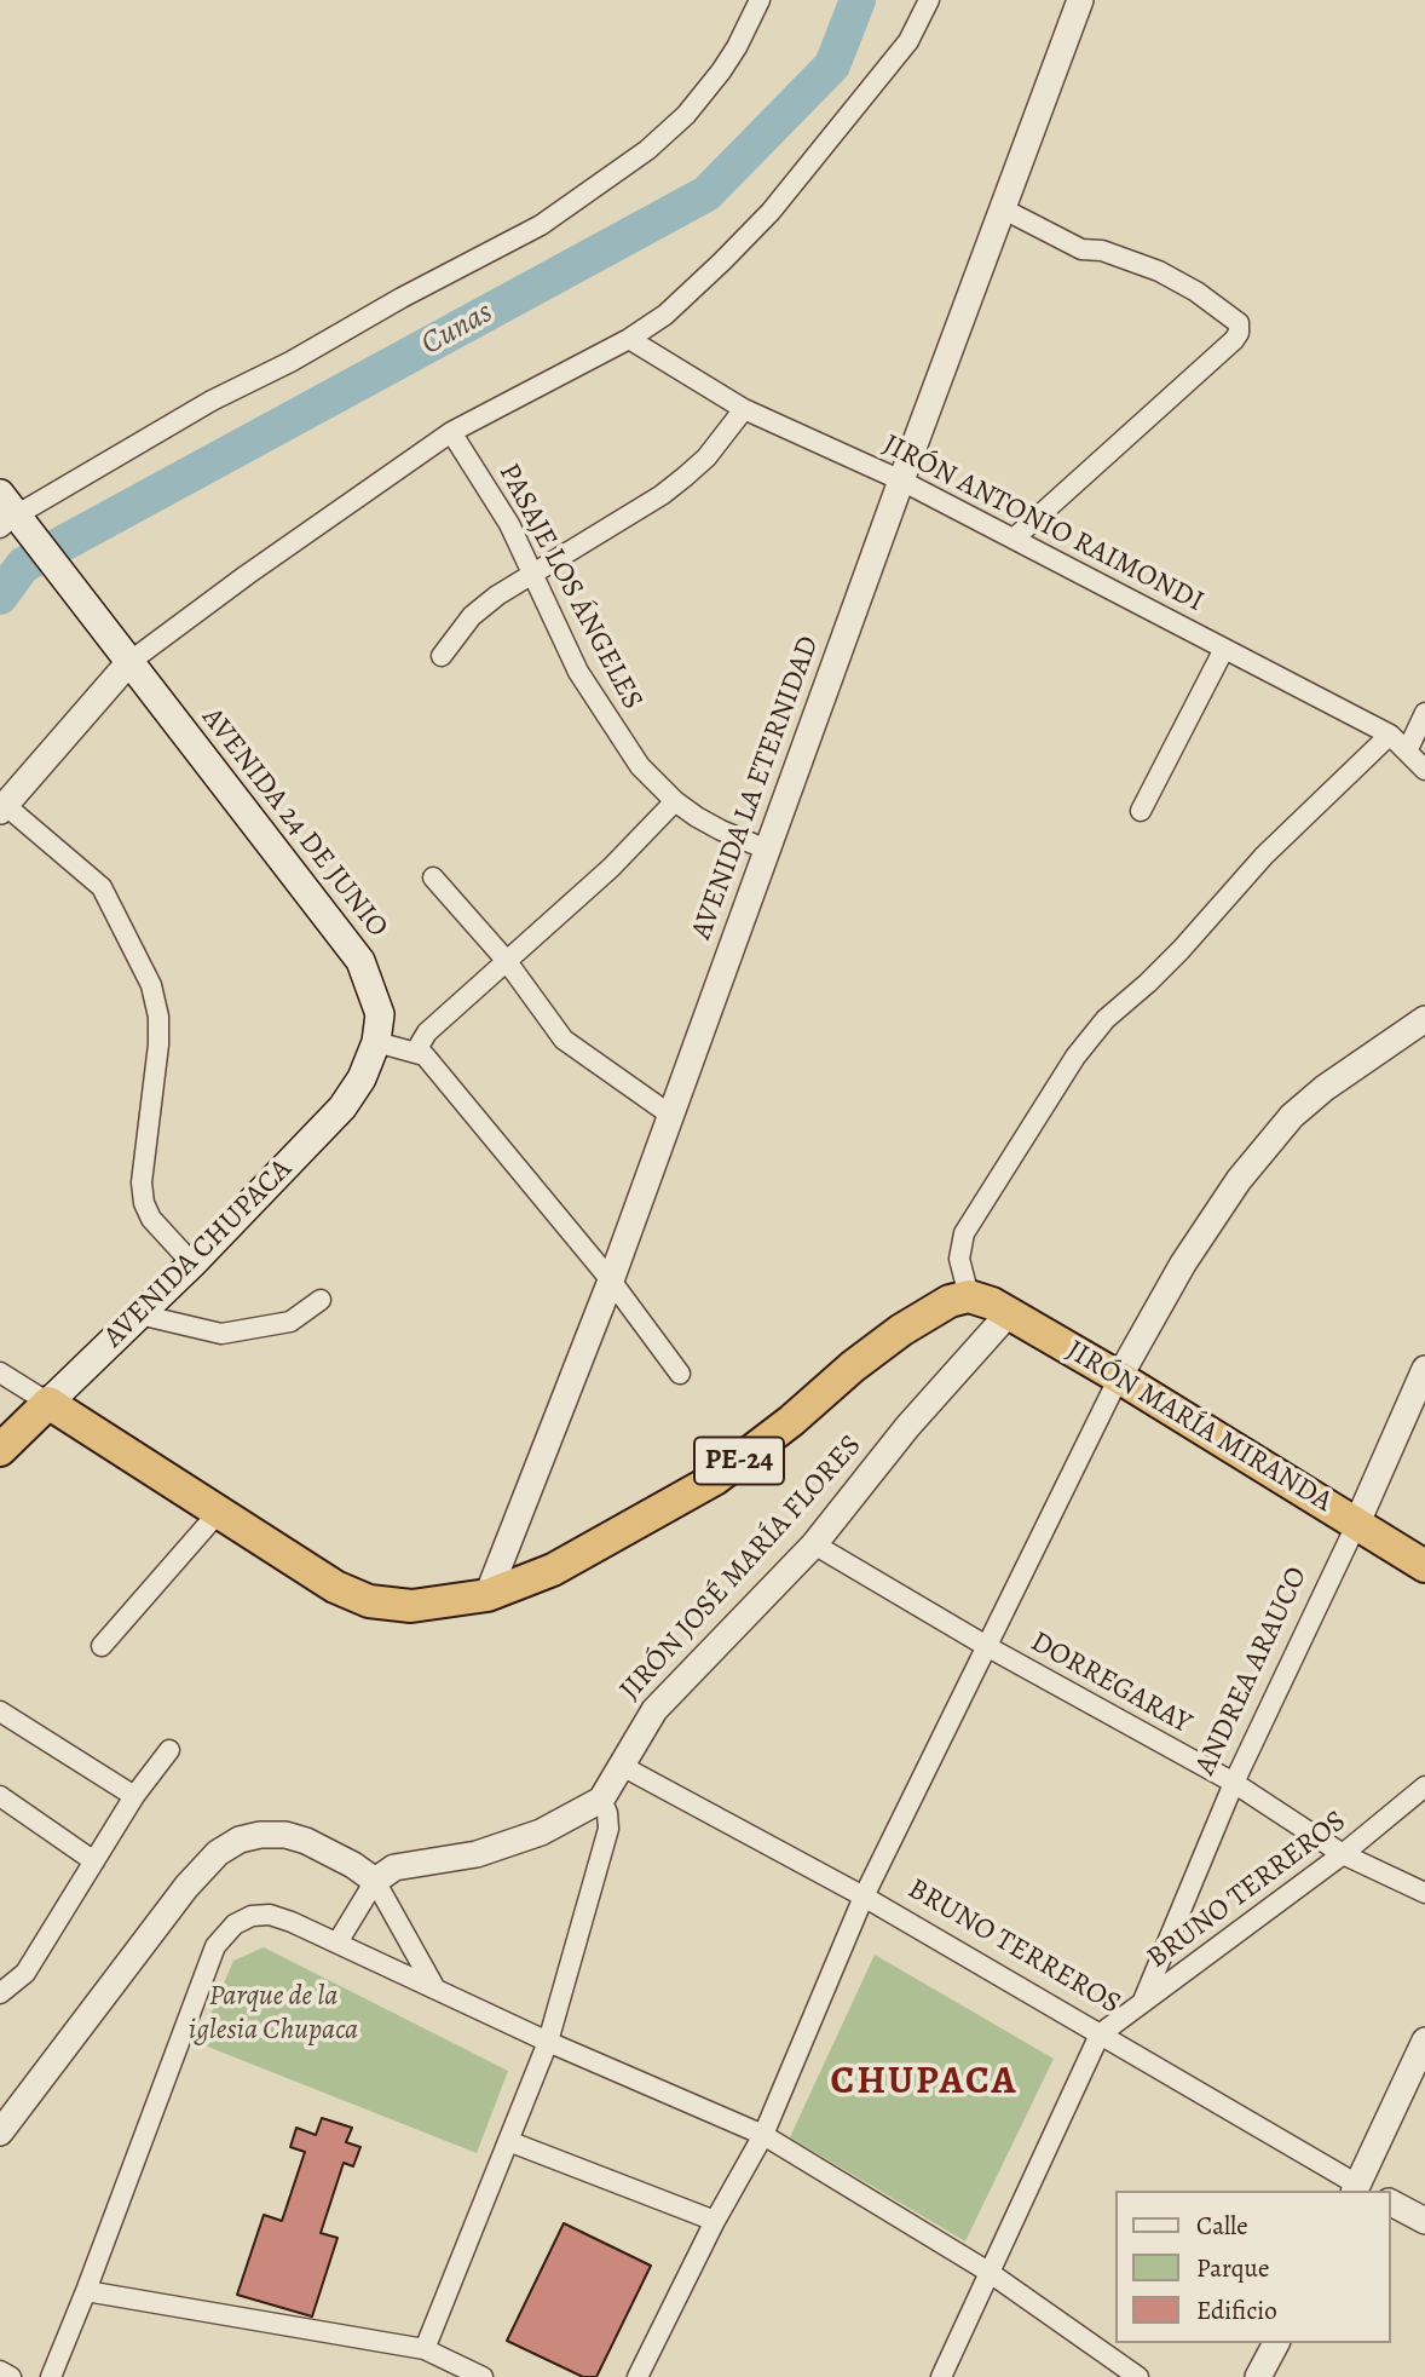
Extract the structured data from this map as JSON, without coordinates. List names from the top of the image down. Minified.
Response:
{"streets":{"highway":["AVENIDA CHUPACA","JIRÓN MARÍA MIRANDA","PE-24"],"main road":["AVENIDA 24 DE JUNIO"],"street":["JIRÓN ANTONIO RAIMONDI","PASAJE LOS ÁNGELES","AVENIDA LA ETERNIDAD","JIRÓN JOSÉ MARÍA FLORES","ANDREA ARAUCO","DORREGARAY","BRUNO TERREROS"]},"crossings":[["JIRÓN ANTONIO RAIMONDI","AVENIDA LA ETERNIDAD"],["PASAJE LOS ÁNGELES","AVENIDA LA ETERNIDAD"],["AVENIDA LA ETERNIDAD","PE-24"],["AVENIDA 24 DE JUNIO","AVENIDA CHUPACA"],["AVENIDA CHUPACA","PE-24"],["JIRÓN MARÍA MIRANDA","PE-24"],["JIRÓN MARÍA MIRANDA","JIRÓN JOSÉ MARÍA FLORES"],["JIRÓN MARÍA MIRANDA","ANDREA ARAUCO"],["JIRÓN JOSÉ MARÍA FLORES","DORREGARAY"],["JIRÓN JOSÉ MARÍA FLORES","BRUNO TERREROS"],["ANDREA ARAUCO","DORREGARAY"],["ANDREA ARAUCO","BRUNO TERREROS"],["DORREGARAY","BRUNO TERREROS"]],"districts":["CHUPACA"],"water":["Cunas"],"parks":["Parque de la iglesia Chupaca"],"legend":["Calle","Parque","Edificio"]}
